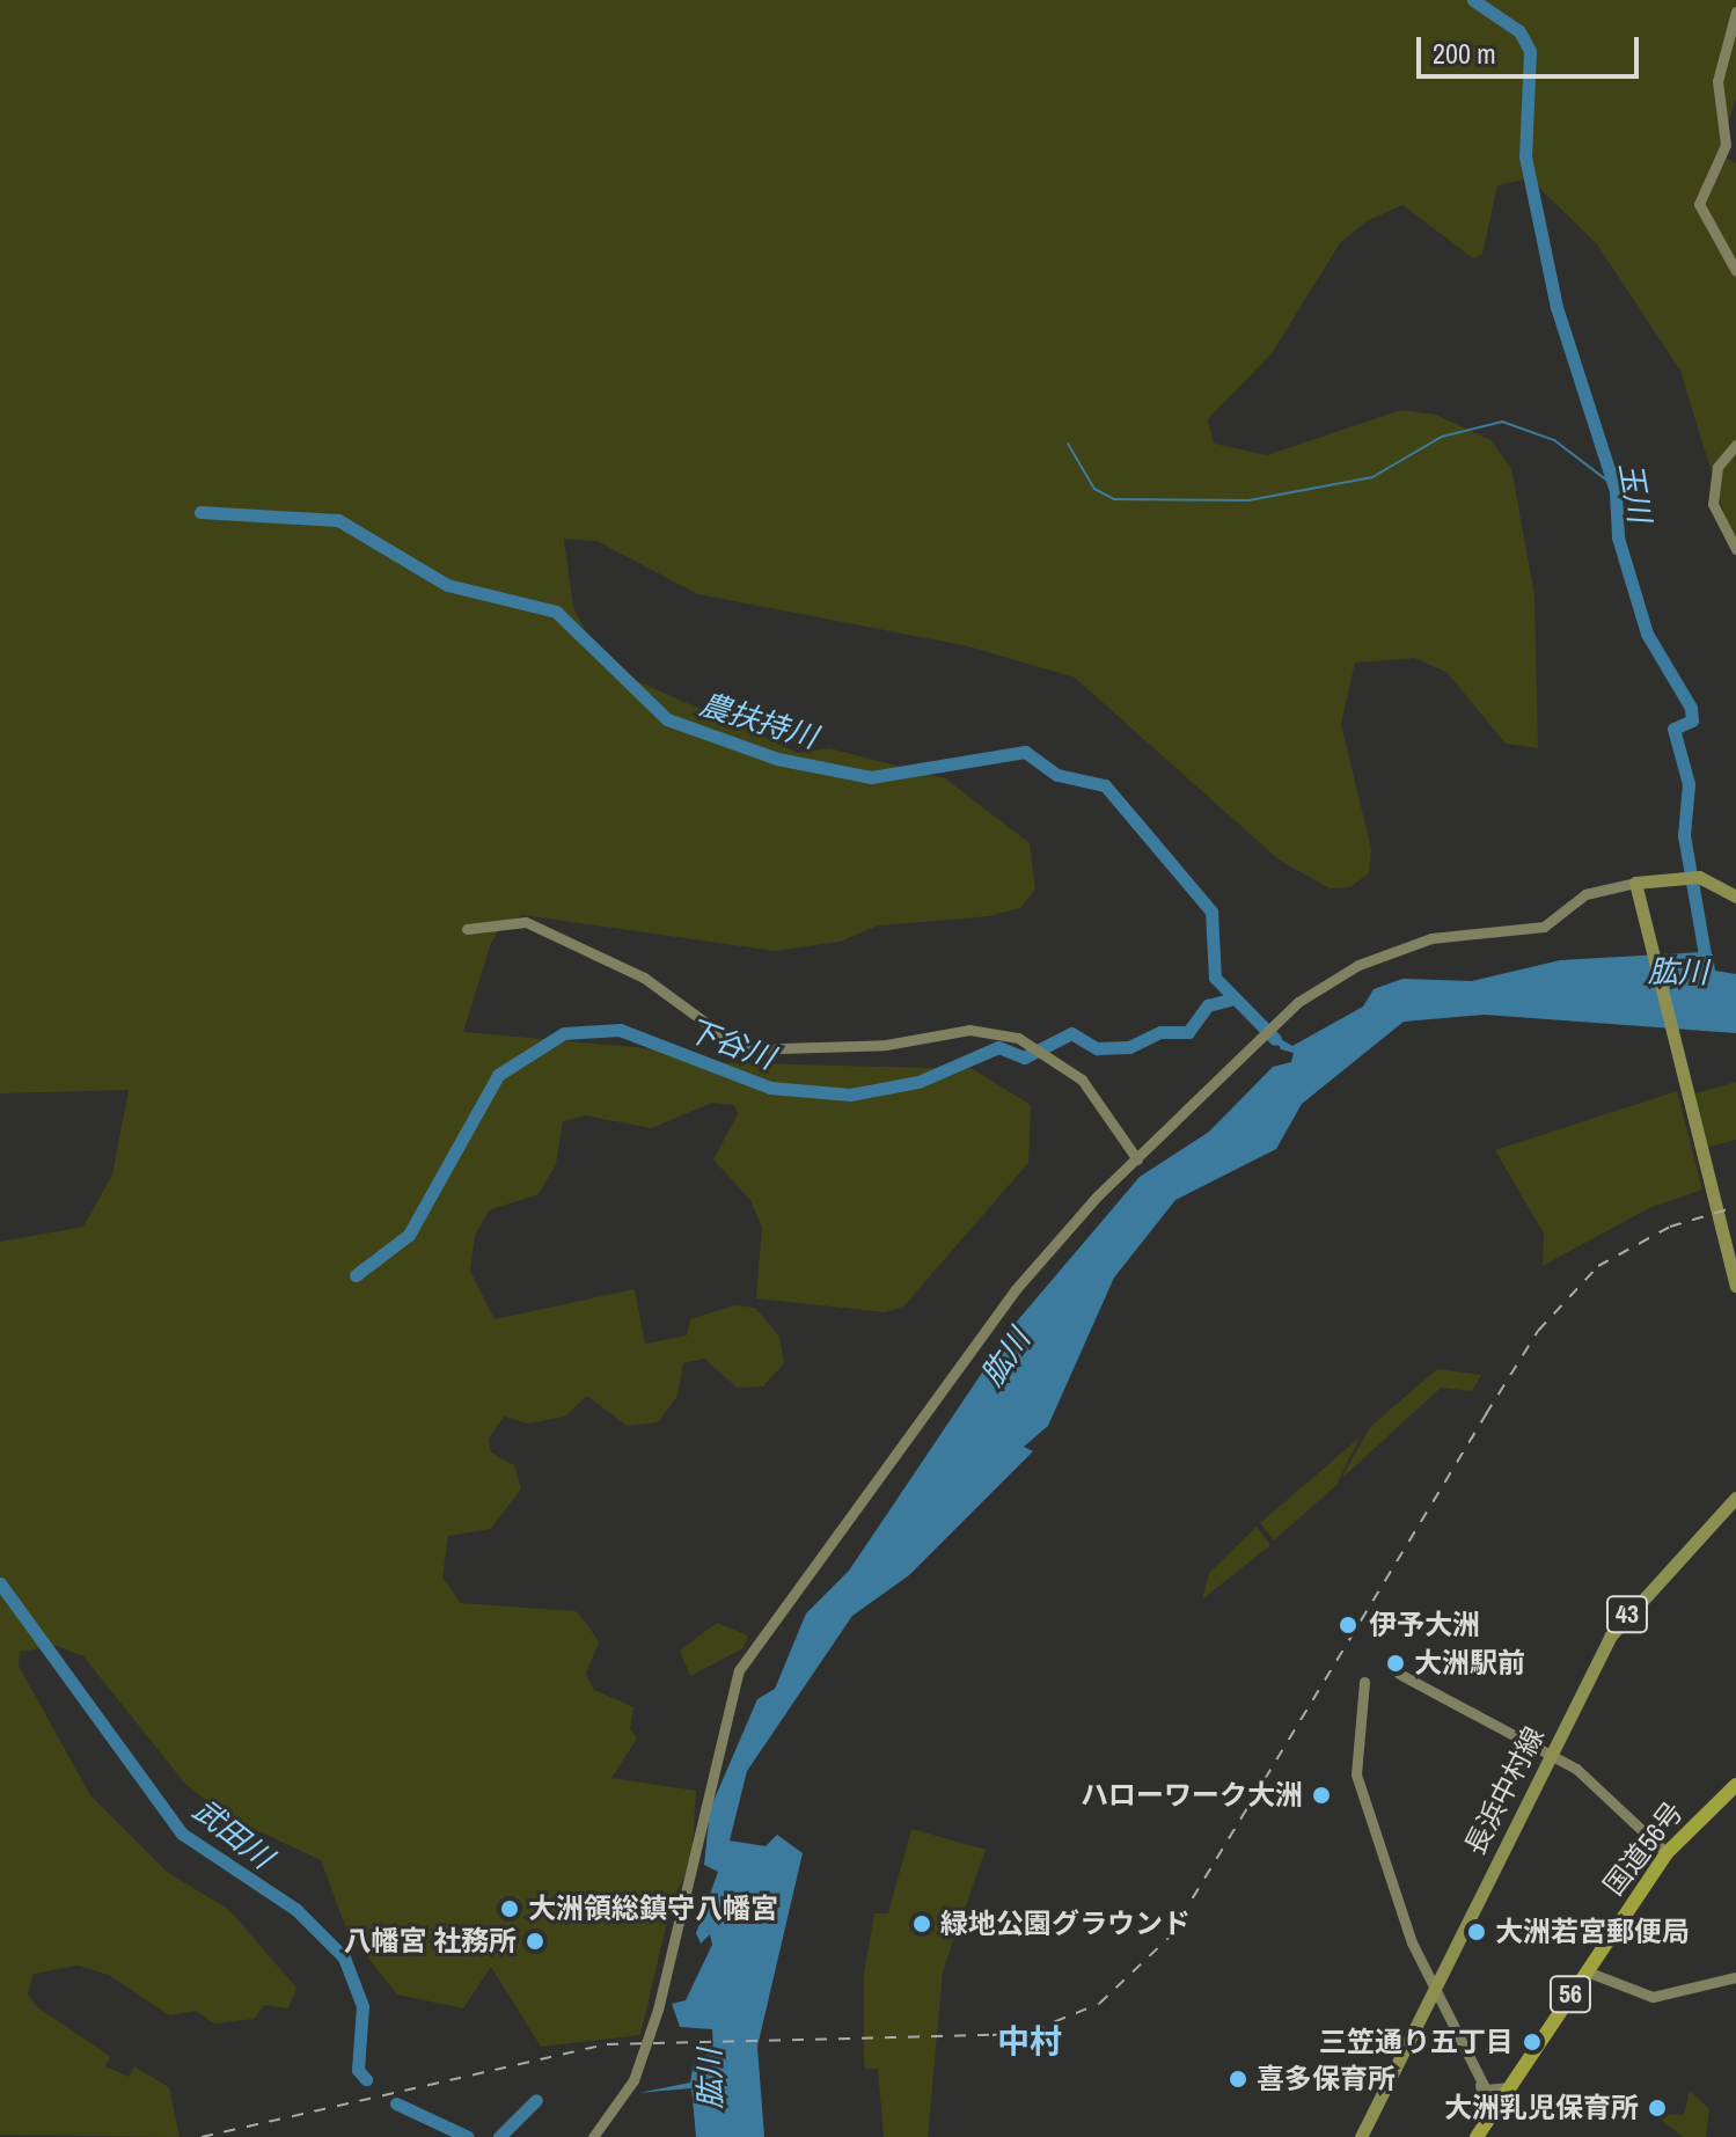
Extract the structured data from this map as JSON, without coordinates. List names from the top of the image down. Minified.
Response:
{"streets":{"highway":["国道56号","56"],"main road":["43","長浜中村線"]},"districts":["中村"],"water":["玉川","農扶持川","肱川","下谷川","武田川"],"places":["伊予大洲","大洲駅前","ハローワーク大洲","大洲領総鎮守八幡宮","緑地公園グラウンド","大洲若宮郵便局","八幡宮 社務所","三笠通り五丁目","喜多保育所","大洲乳児保育所"],"scale_bar":"200 m"}
